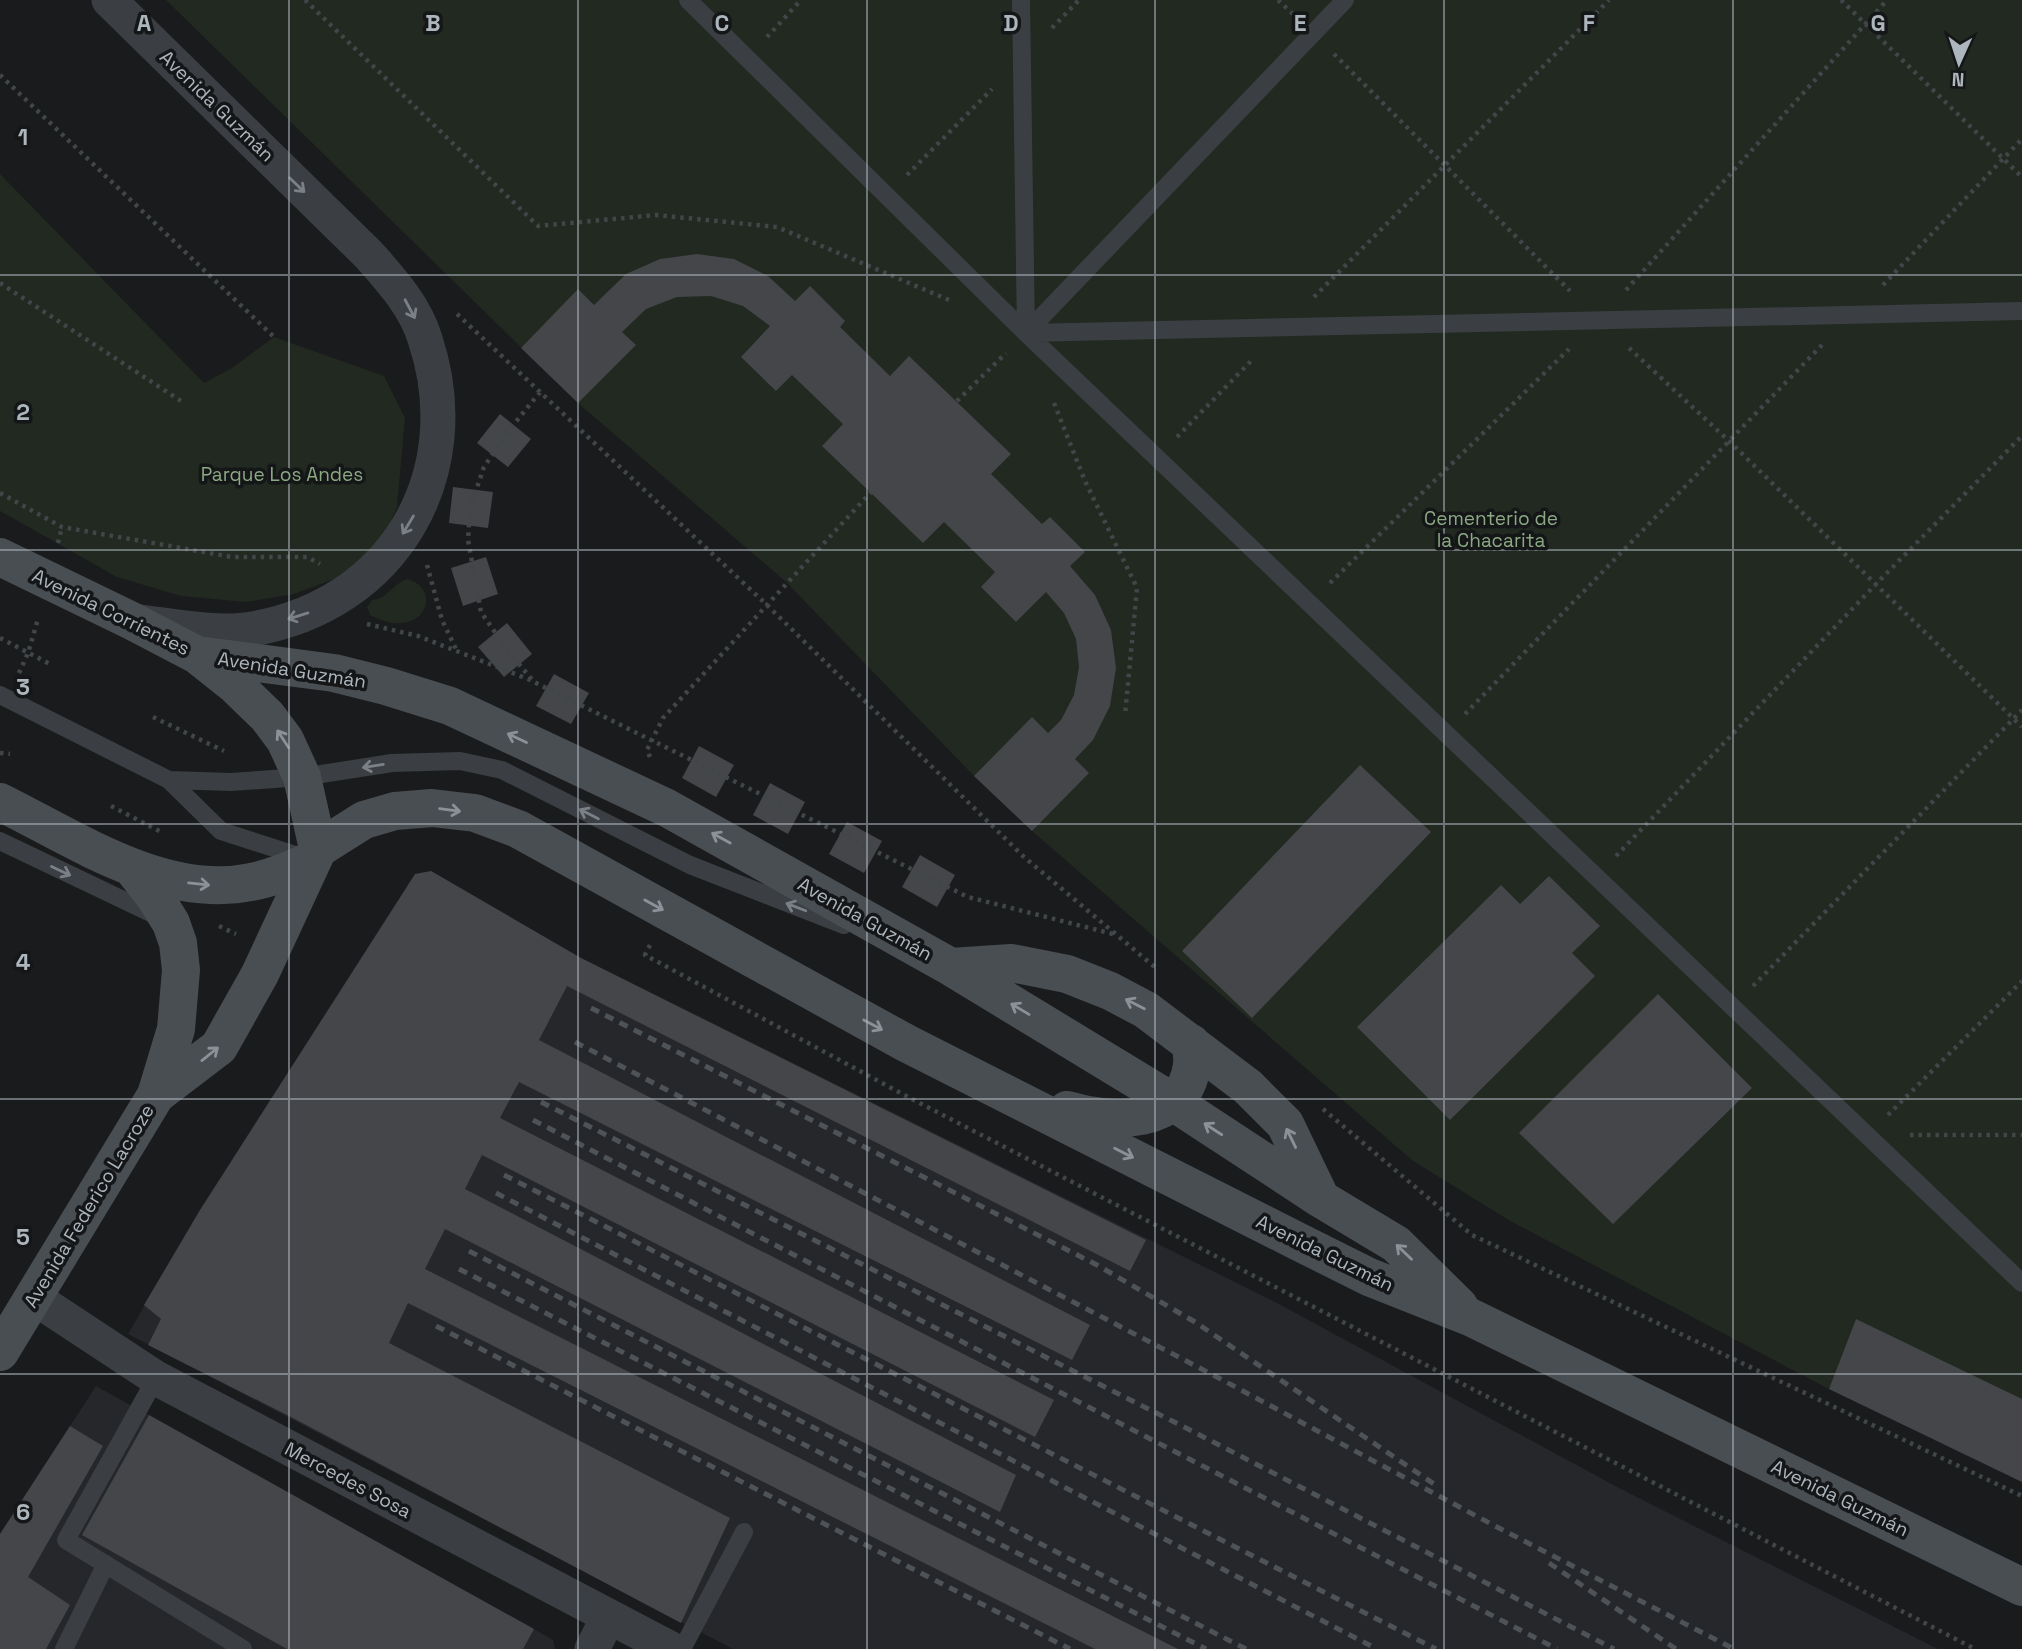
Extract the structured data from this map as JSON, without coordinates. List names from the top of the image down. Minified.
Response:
{"streets":{"main road":["Avenida Guzmán","Avenida Corrientes","Avenida Federico Lacroze"],"street":["Mercedes Sosa"]},"crossings":[["Avenida Guzmán","Avenida Corrientes"],["Avenida Guzmán","Avenida Federico Lacroze"],["Avenida Corrientes","Avenida Federico Lacroze"],["Avenida Federico Lacroze","Mercedes Sosa"]],"one_way":["Avenida Federico Lacroze"],"parks":["Parque Los Andes","Cementerio de la Chacarita"],"north":"bottom","grid":{"columns":["A","B","C","D","E","F","G"],"rows":["1","2","3","4","5","6"]}}
